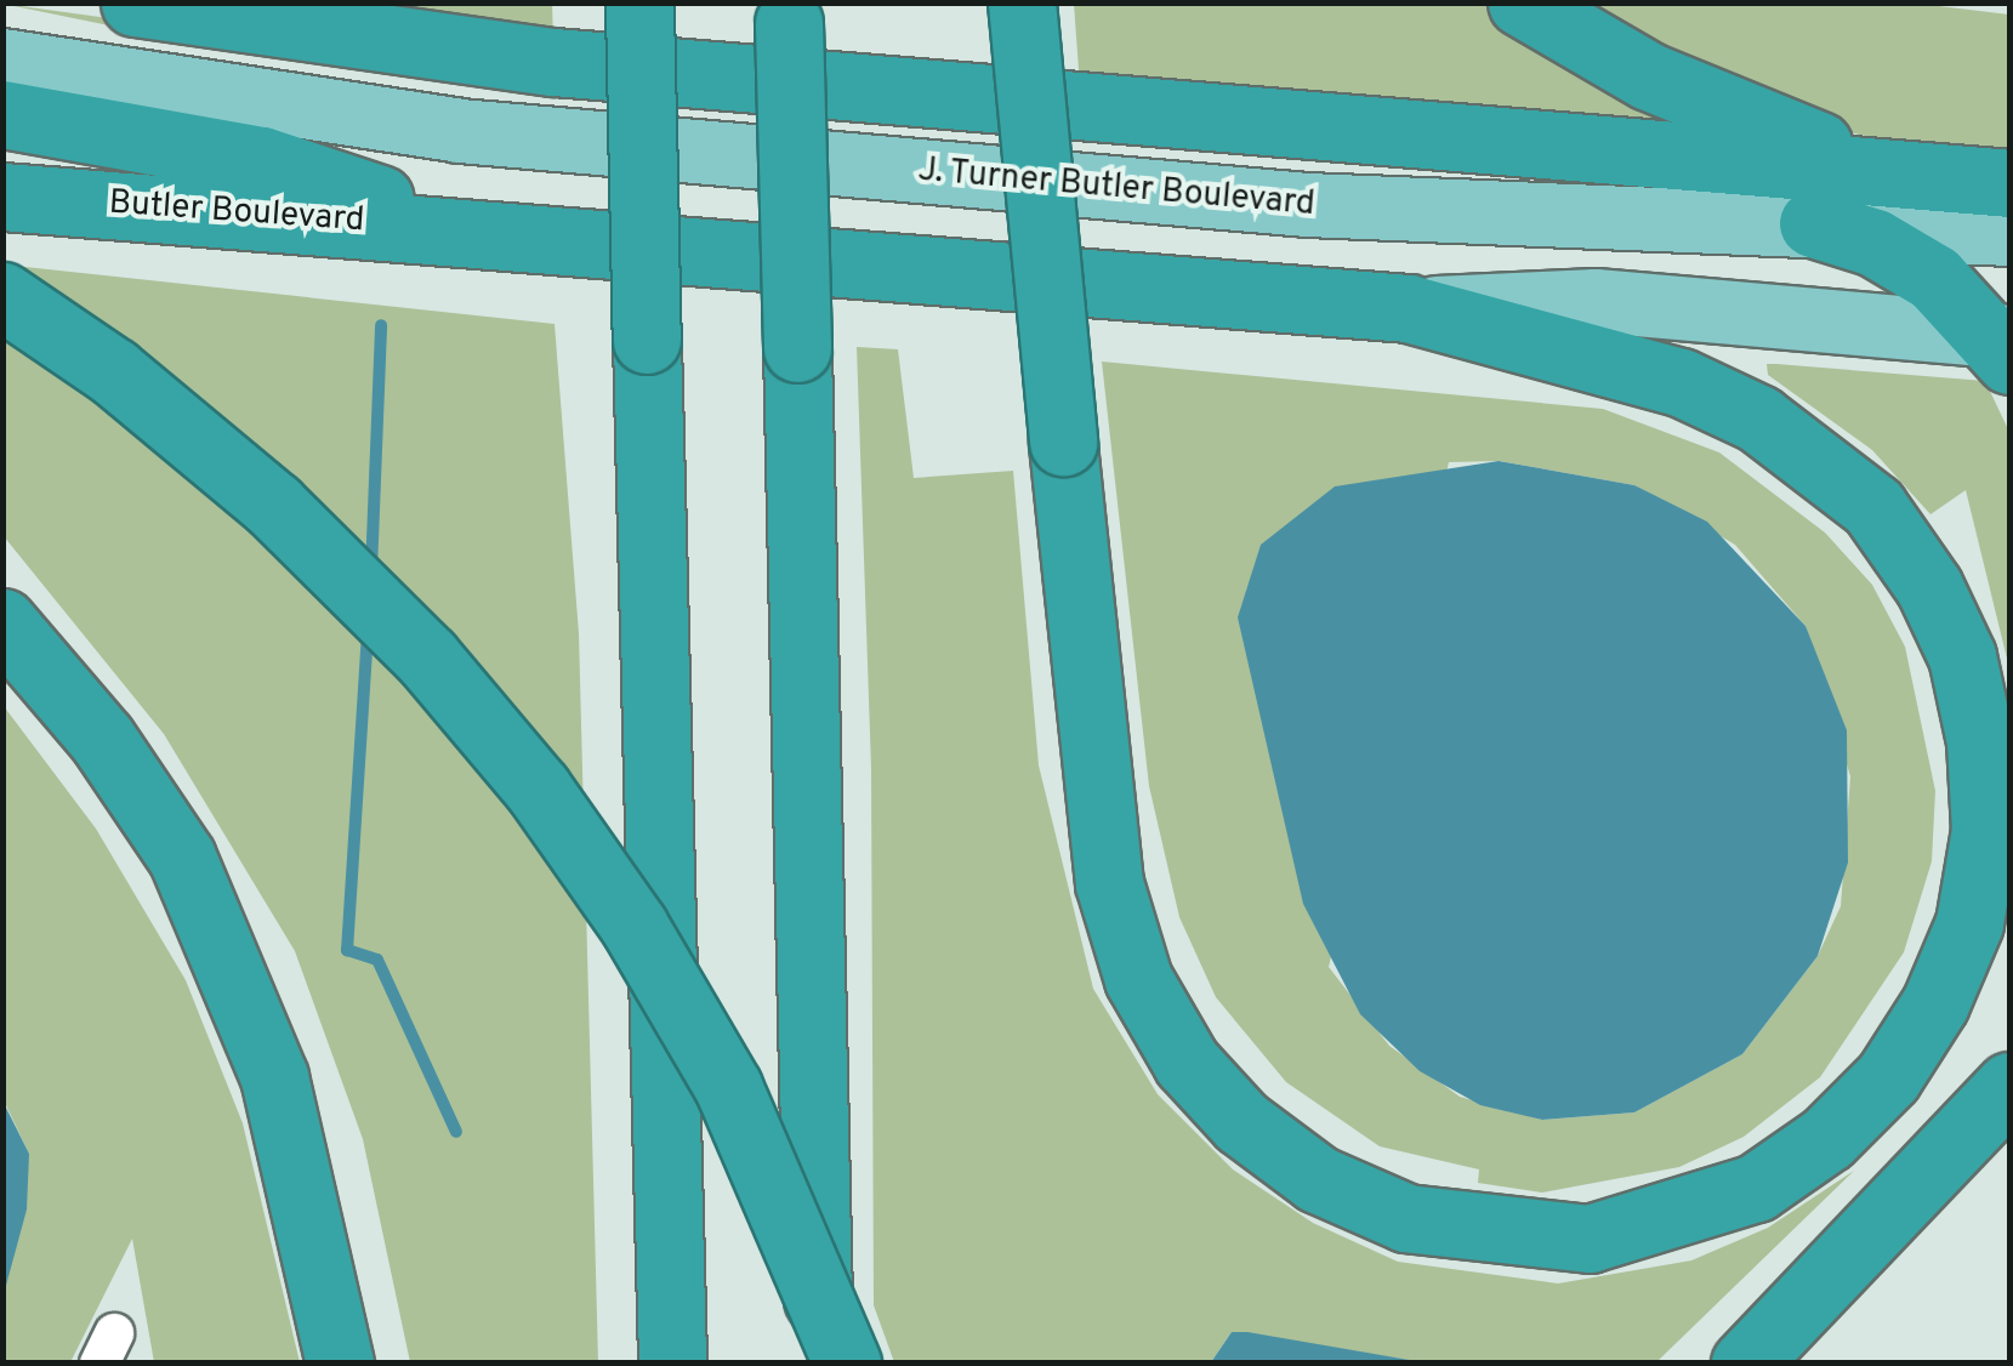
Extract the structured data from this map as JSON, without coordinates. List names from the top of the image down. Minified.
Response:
{"streets":{"highway":["Butler Boulevard"],"main road":["J. Turner Butler Boulevard"]}}
